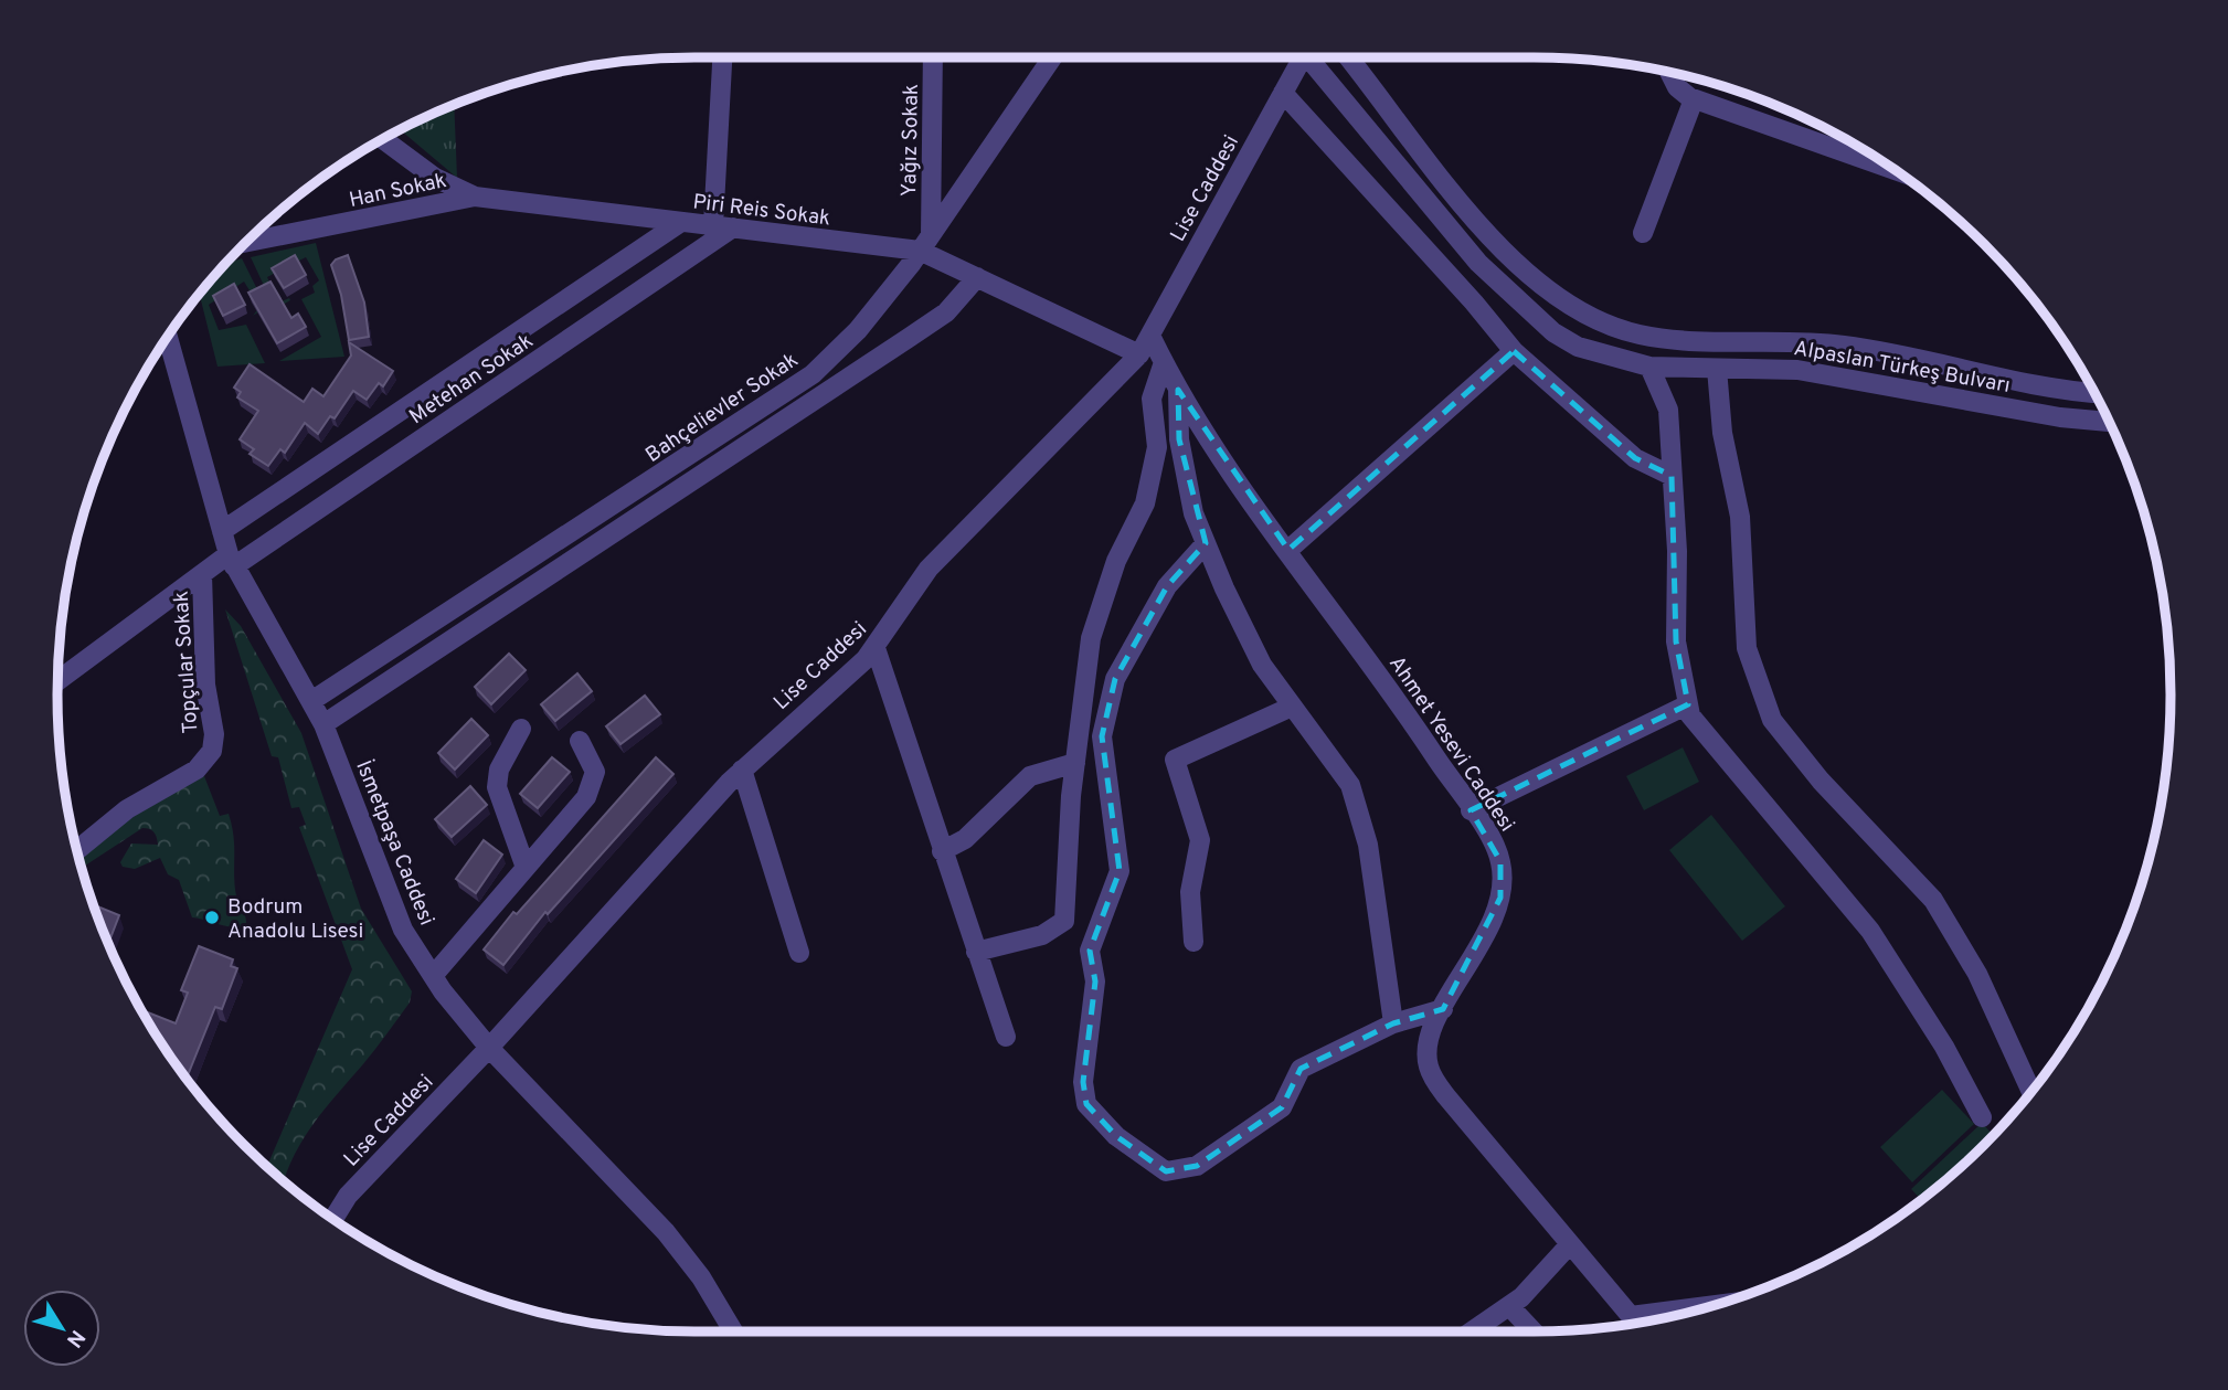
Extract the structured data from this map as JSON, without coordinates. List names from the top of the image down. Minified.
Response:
{"streets":{"street":["Yağız Sokak","Lise Caddesi","Han Sokak","Piri Reis Sokak","Alpaslan Türkeş Bulvarı","Metehan Sokak","Bahçelievler Sokak","Topçular Sokak","Ahmet Yesevi Caddesi","İsmetpaşa Caddesi"]},"crossings":[["Yağız Sokak","Piri Reis Sokak"],["Yağız Sokak","Bahçelievler Sokak"],["Lise Caddesi","Piri Reis Sokak"],["Lise Caddesi","Ahmet Yesevi Caddesi"],["Lise Caddesi","İsmetpaşa Caddesi"],["Han Sokak","Piri Reis Sokak"],["Piri Reis Sokak","Metehan Sokak"],["Piri Reis Sokak","Bahçelievler Sokak"],["Metehan Sokak","Topçular Sokak"],["Metehan Sokak","İsmetpaşa Caddesi"],["Bahçelievler Sokak","İsmetpaşa Caddesi"]],"places":["Bodrum Anadolu Lisesi"],"north":"bottom right"}
